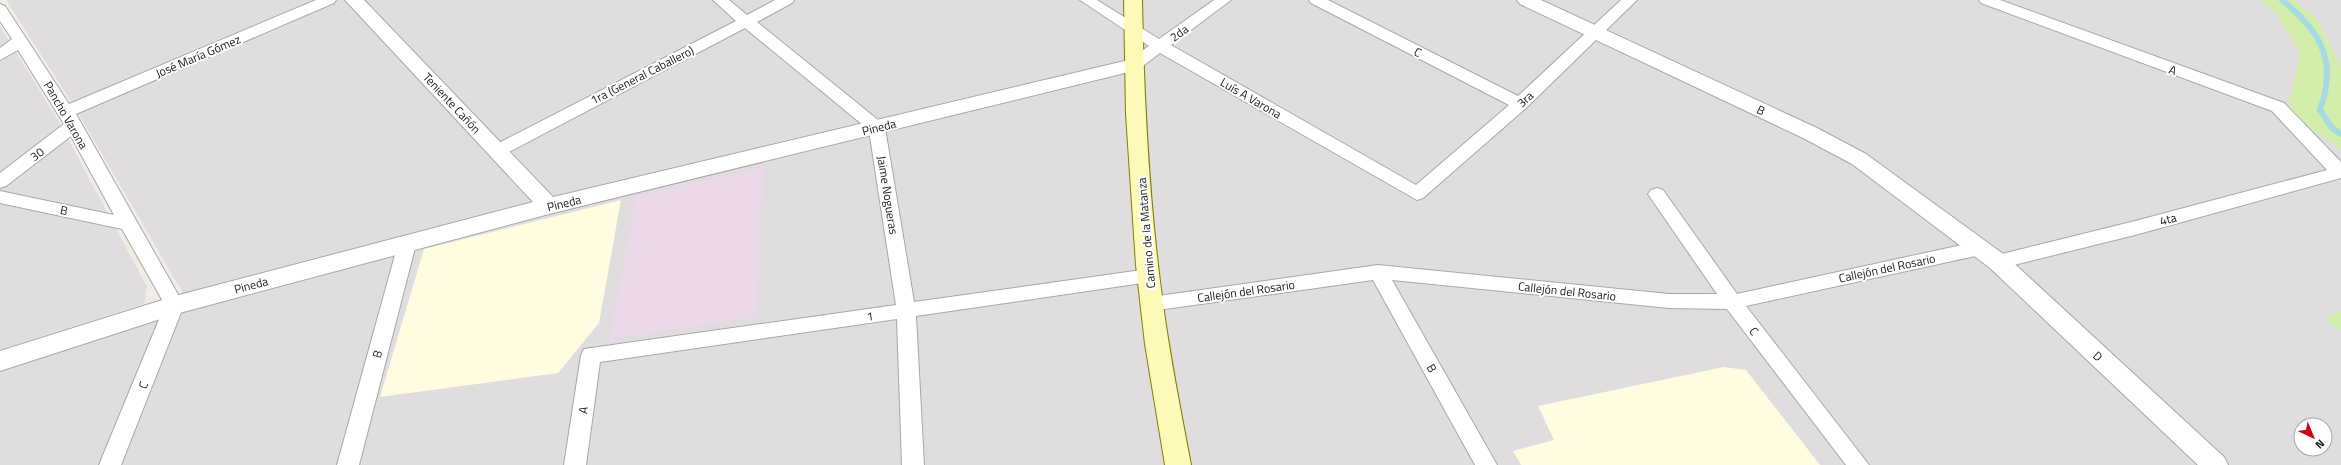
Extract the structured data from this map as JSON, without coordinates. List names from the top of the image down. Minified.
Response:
{"streets":{"main road":["Camino de la Matanza"],"street":["2da","C","José María Gómez","A","1ra (General Caballero)","Luís A Varona","3ra","Teniente Cañón","B","Pancho Varona","Pineda","30","Jaime Nogueras","4ta","Callejón del Rosario","1","D"]},"crossings":[["2da","Luís A Varona"],["2da","Pineda"],["2da","Camino de la Matanza"],["C","3ra"],["C","Pancho Varona"],["C","Pineda"],["C","Callejón del Rosario"],["José María Gómez","Pancho Varona"],["José María Gómez","30"],["A","4ta"],["A","1"],["1ra (General Caballero)","Teniente Cañón"],["Luís A Varona","3ra"],["Luís A Varona","Camino de la Matanza"],["3ra","B"],["Teniente Cañón","Pineda"],["B","Pancho Varona"],["B","Pineda"],["B","4ta"],["B","Callejón del Rosario"],["B","D"],["Pancho Varona","Pineda"],["Pancho Varona","30"],["Pineda","Jaime Nogueras"],["Pineda","Camino de la Matanza"],["Jaime Nogueras","1"],["4ta","Callejón del Rosario"],["4ta","D"],["Camino de la Matanza","Callejón del Rosario"],["Camino de la Matanza","1"],["Callejón del Rosario","D"]],"north":"bottom right"}
